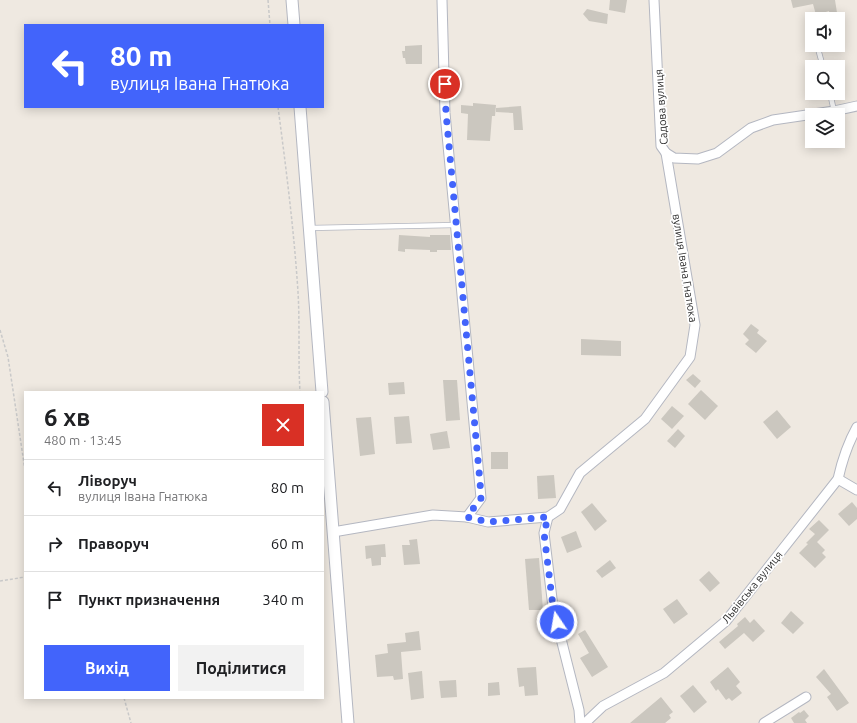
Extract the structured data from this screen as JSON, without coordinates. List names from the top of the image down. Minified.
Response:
{"streets":{"street":["Садова вулиця","вулиця Івана Гнатюка","Львівська вулиця"]},"crossings":[["Садова вулиця","вулиця Івана Гнатюка"]],"page":{"turn":["80 m","вулиця Івана Гнатюка"],"heading":["6 хв","480 m · 13:45"],"list":[{"name":"Ліворуч","note":"вулиця Івана Гнатюка","value":"80 m"},{"name":"Праворуч","value":"60 m"},{"name":"Пункт призначення","value":"340 m"}],"buttons":["Вихід","Поділитися"]}}
